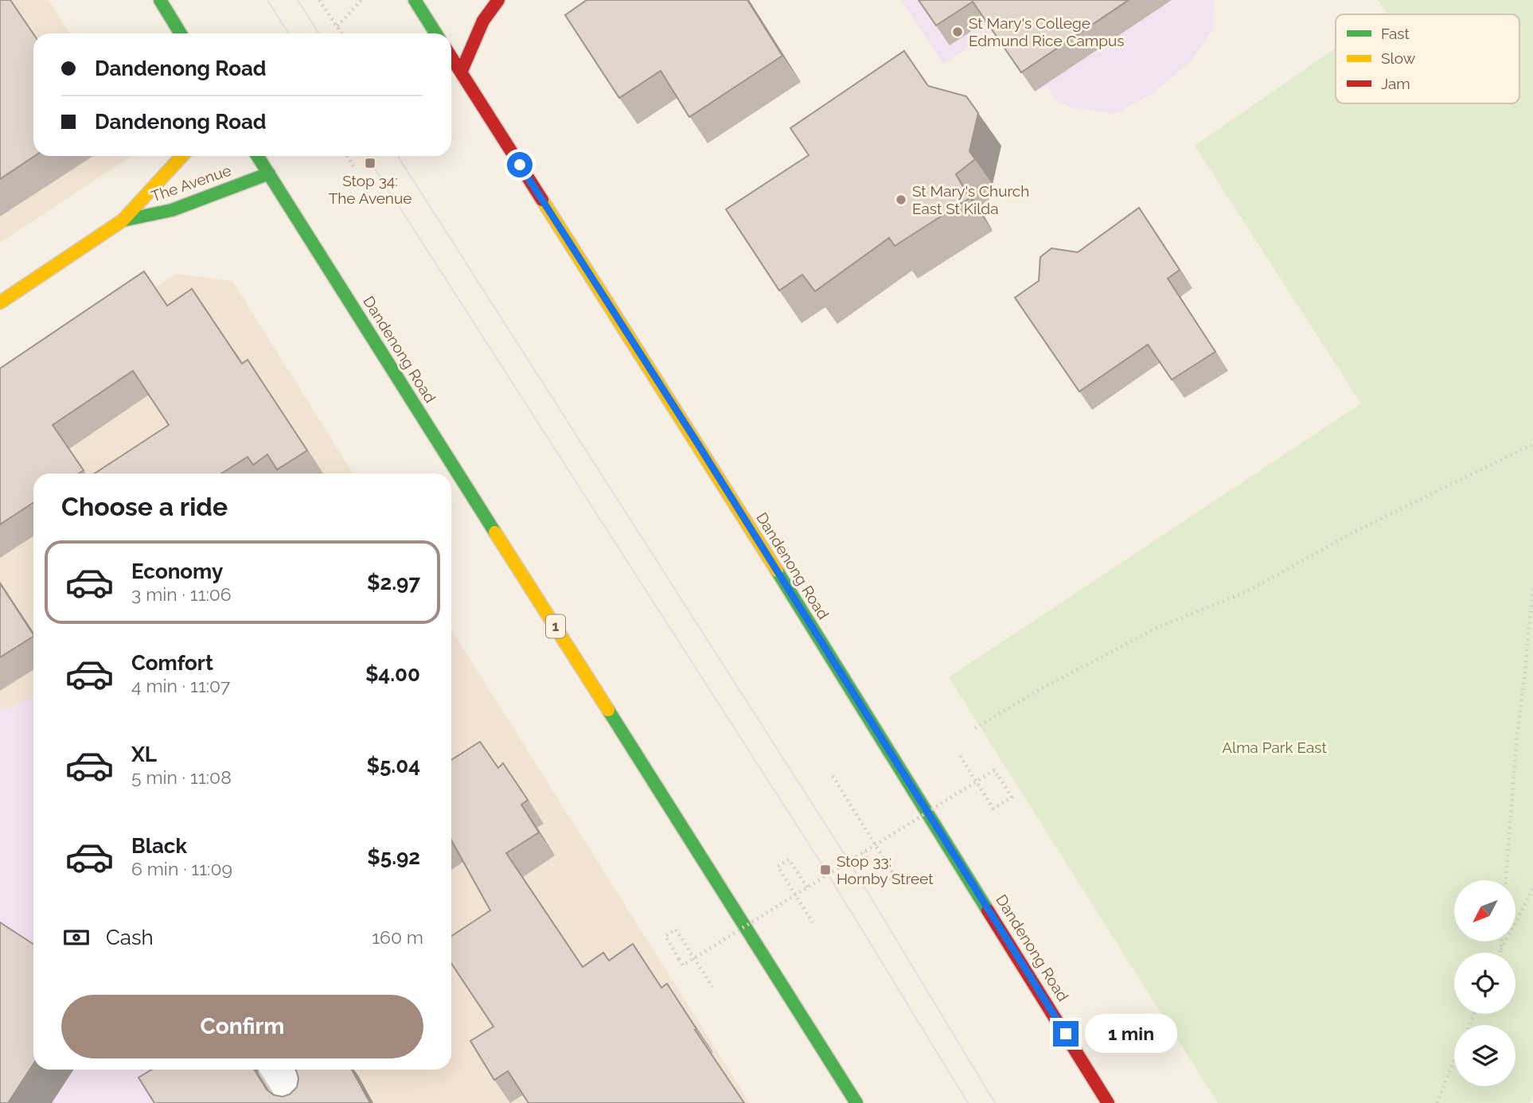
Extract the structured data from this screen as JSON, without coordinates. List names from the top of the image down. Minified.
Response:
{"streets":{"main road":["The Avenue","Dandenong Road","1"]},"crossings":[["The Avenue","Dandenong Road"]],"parks":["Alma Park East"],"places":{"other":["St Mary's College Edmund Rice Campus","St Mary's Church East St Kilda"],"transit":["Stop 34: The Avenue","Stop 33: Hornby Street"]},"legend":["Fast","Slow","Jam"],"north":"bottom left","page":{"banner":["Dandenong Road","Dandenong Road"],"heading":"Choose a ride","list":[{"name":"Economy","note":"3 min · 11:06","value":"$2.97"},{"name":"Comfort","note":"4 min · 11:07","value":"$4.00"},{"name":"XL","note":"5 min · 11:08","value":"$5.04"},{"name":"Black","note":"6 min · 11:09","value":"$5.92"}],"pay":["Cash","160 m"],"buttons":"Confirm","bubble":"1 min"}}
